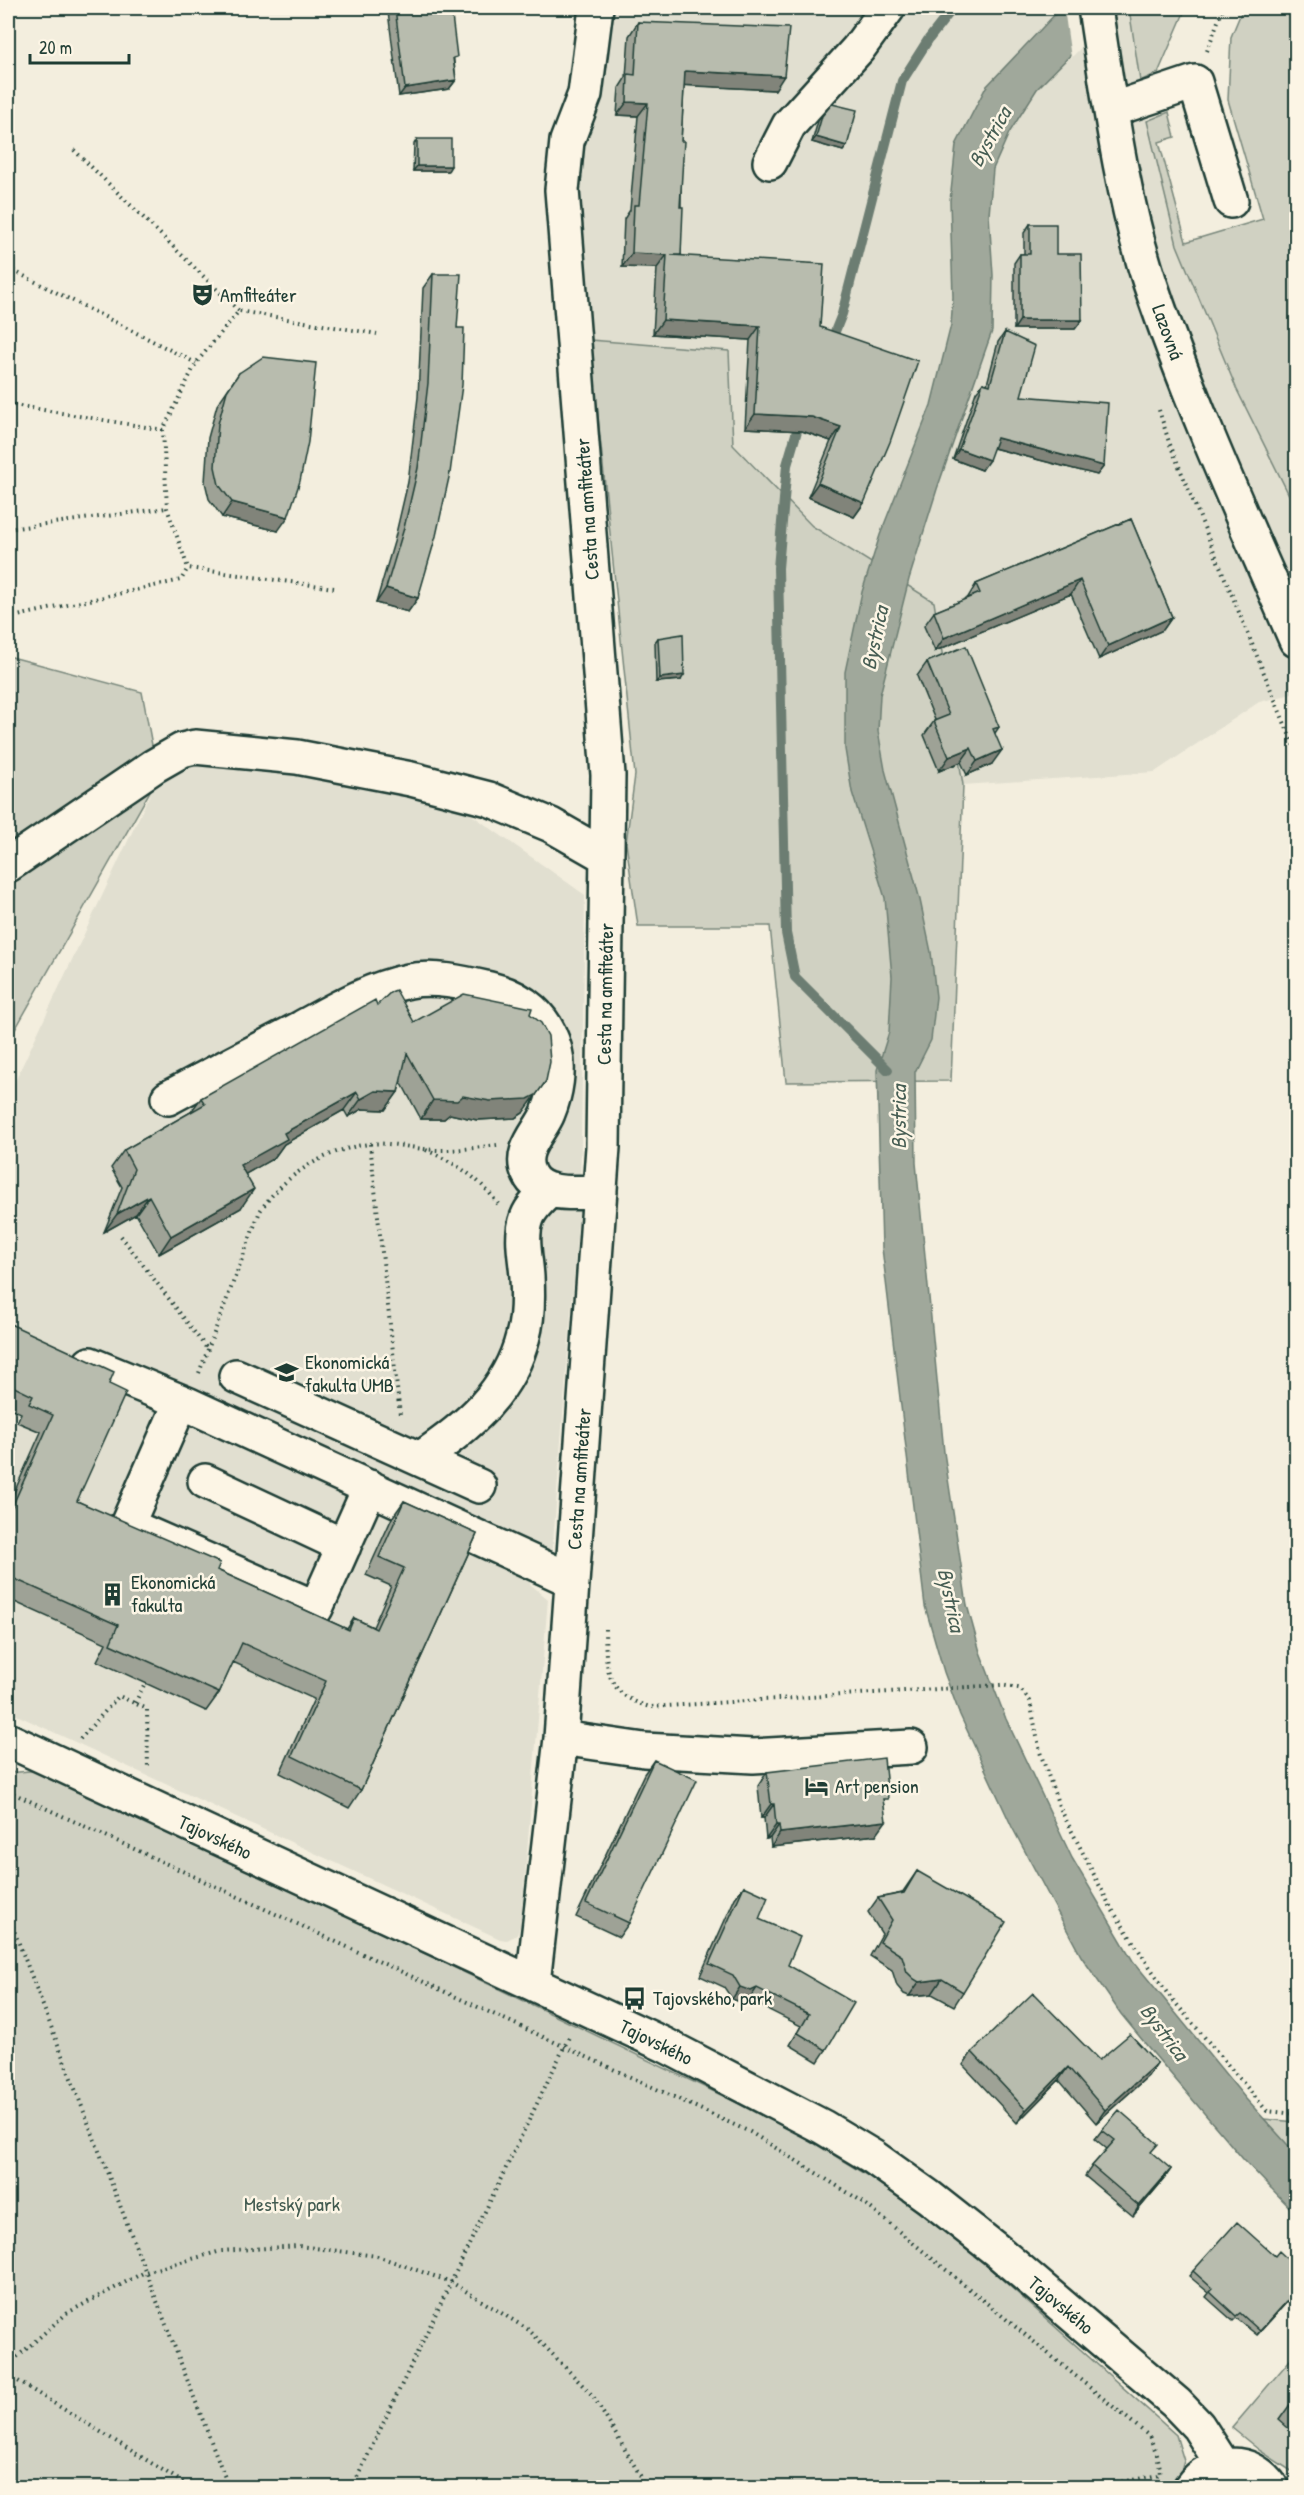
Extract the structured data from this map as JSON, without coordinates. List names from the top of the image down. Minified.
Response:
{"streets":{"street":["Lazovná","Cesta na amfiteáter","Tajovského"]},"crossings":[["Cesta na amfiteáter","Tajovského"]],"water":["Bystrica"],"parks":["Mestský park"],"places":{"theatre":["Amfiteáter"],"school or university":["Ekonomická fakulta UMB"],"building":["Ekonomická fakulta"],"hotel":["Art pension"],"bus stop":["Tajovského, park"]},"scale_bar":"20 m"}
